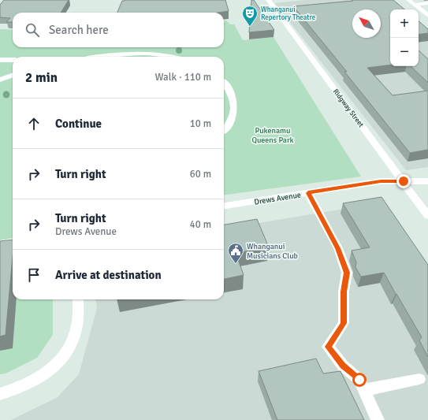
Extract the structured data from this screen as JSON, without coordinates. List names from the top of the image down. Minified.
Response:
{"streets":{"street":["Ridgway Street","Drews Avenue"]},"crossings":[["Ridgway Street","Drews Avenue"]],"parks":["Pukenamu Queens Park"],"places":{"theatre":["Whanganui Repertory Theatre"],"public building":["Whanganui Musicians Club"]},"north":"top left","page":{"map_buttons":["+","−"],"search":"Search here","heading":["2 min","Walk · 110 m"],"list":[["Continue","10 m"],["Turn right","60 m"],["Turn right","Drews Avenue","40 m"],"Arrive at destination"]}}
